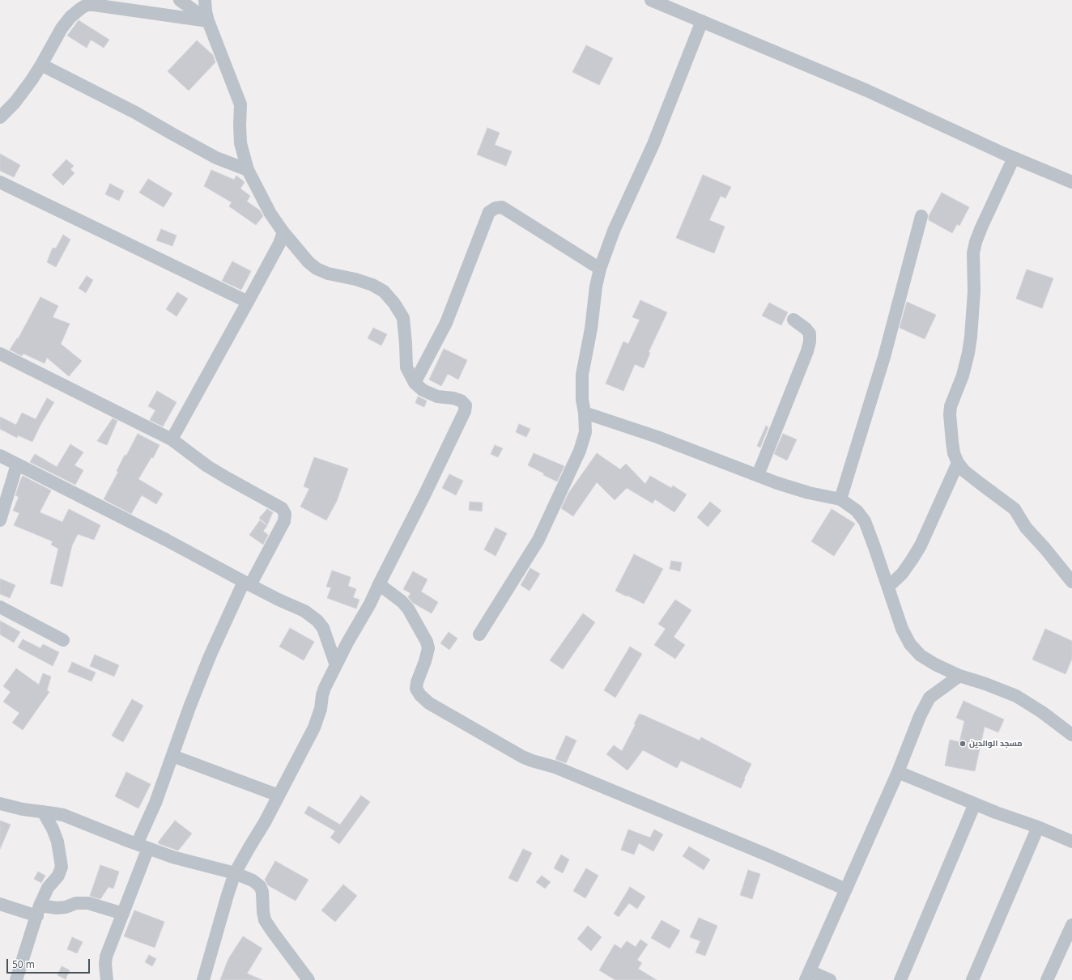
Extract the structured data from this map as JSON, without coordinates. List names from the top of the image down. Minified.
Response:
{"places":["مسجد الوالدين"],"scale_bar":"50 m"}
